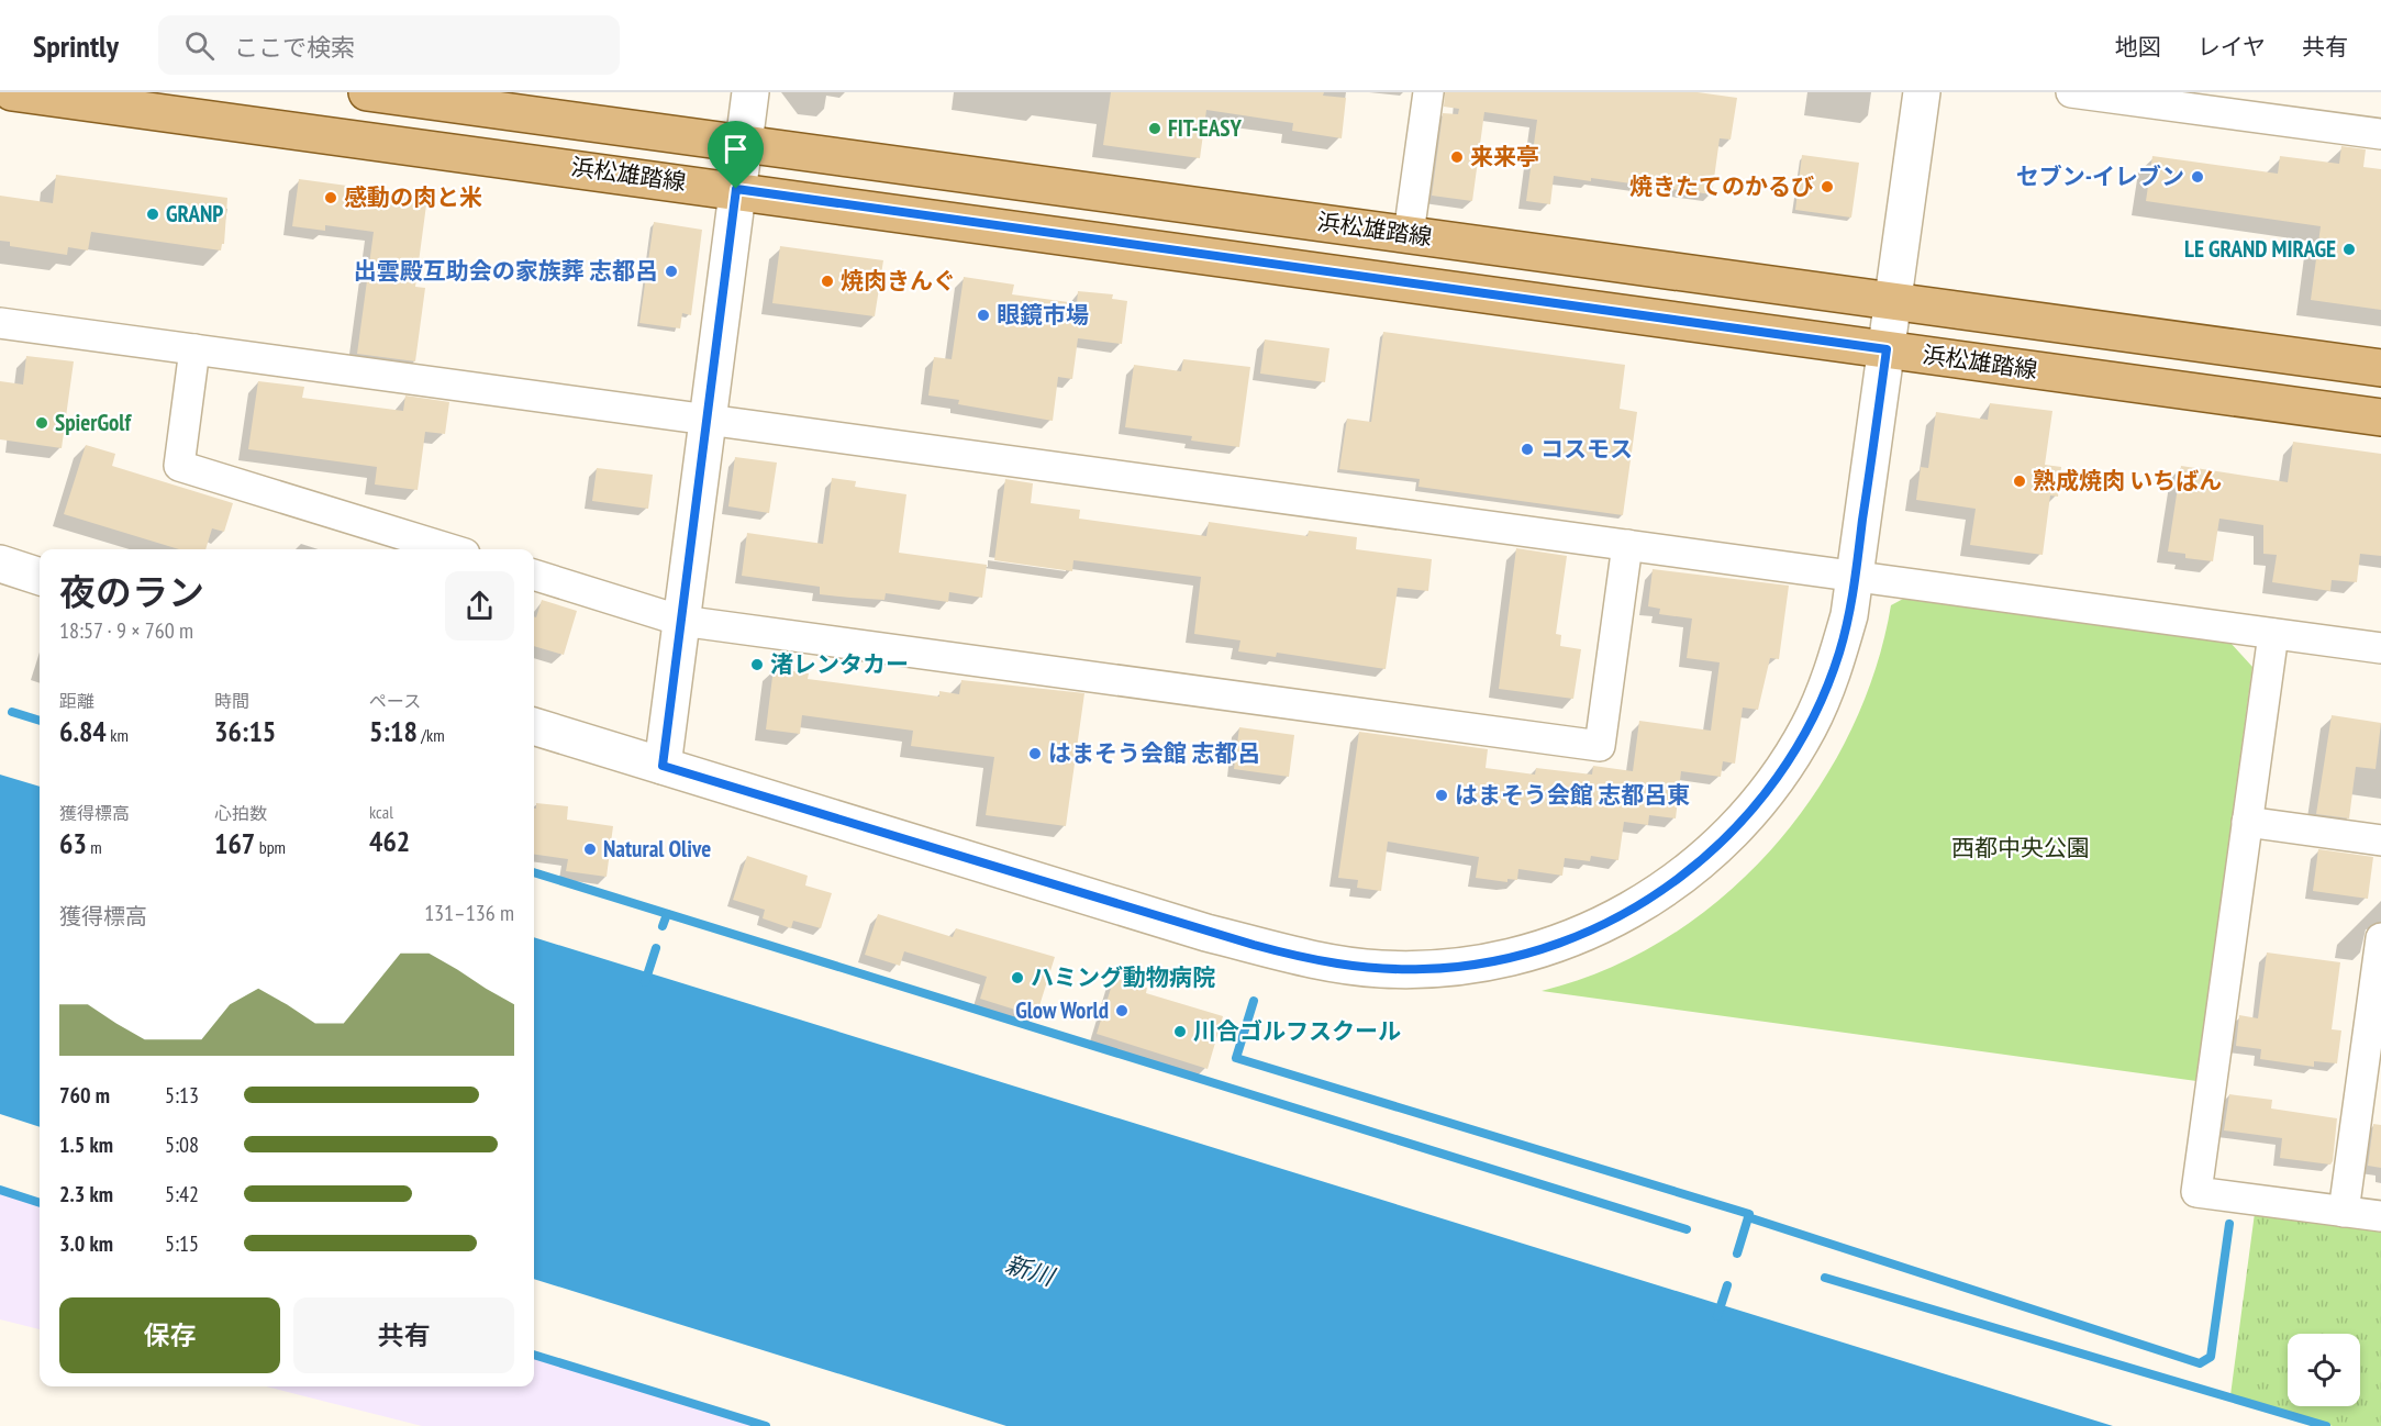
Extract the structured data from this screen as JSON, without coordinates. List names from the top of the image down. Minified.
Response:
{"streets":{"main road":["浜松雄踏線"]},"water":["新川"],"parks":["西都中央公園"],"places":["FIT-EASY","来来亭","セブン-イレブン","焼きたてのかるび","感動の肉と米","GRANP","LE GRAND MIRAGE","出雲殿互助会の家族葬 志都呂","焼肉きんぐ","眼鏡市場","SpierGolf","コスモス","熟成焼肉 いちばん","渚レンタカー","はまそう会館 志都呂","はまそう会館 志都呂東","Natural Olive","ハミング動物病院","Glow World","川合ゴルフスクール"],"page":{"header":"Sprintly","search":"ここで検索","nav":["地図","レイヤ","共有"],"heading":["夜のラン","18:57 · 9 × 760 m"],"stats":[["距離","6.84 km"],["時間","36:15"],["ペース","5:18 /km"],["獲得標高","63 m"],["心拍数","167 bpm"],["kcal","462"]],"chart":["獲得標高","131–136 m"],"list":[{"name":"760 m","note":"5:13"},{"name":"1.5 km","note":"5:08"},{"name":"2.3 km","note":"5:42"},{"name":"3.0 km","note":"5:15"}],"buttons":["保存","共有"]}}
